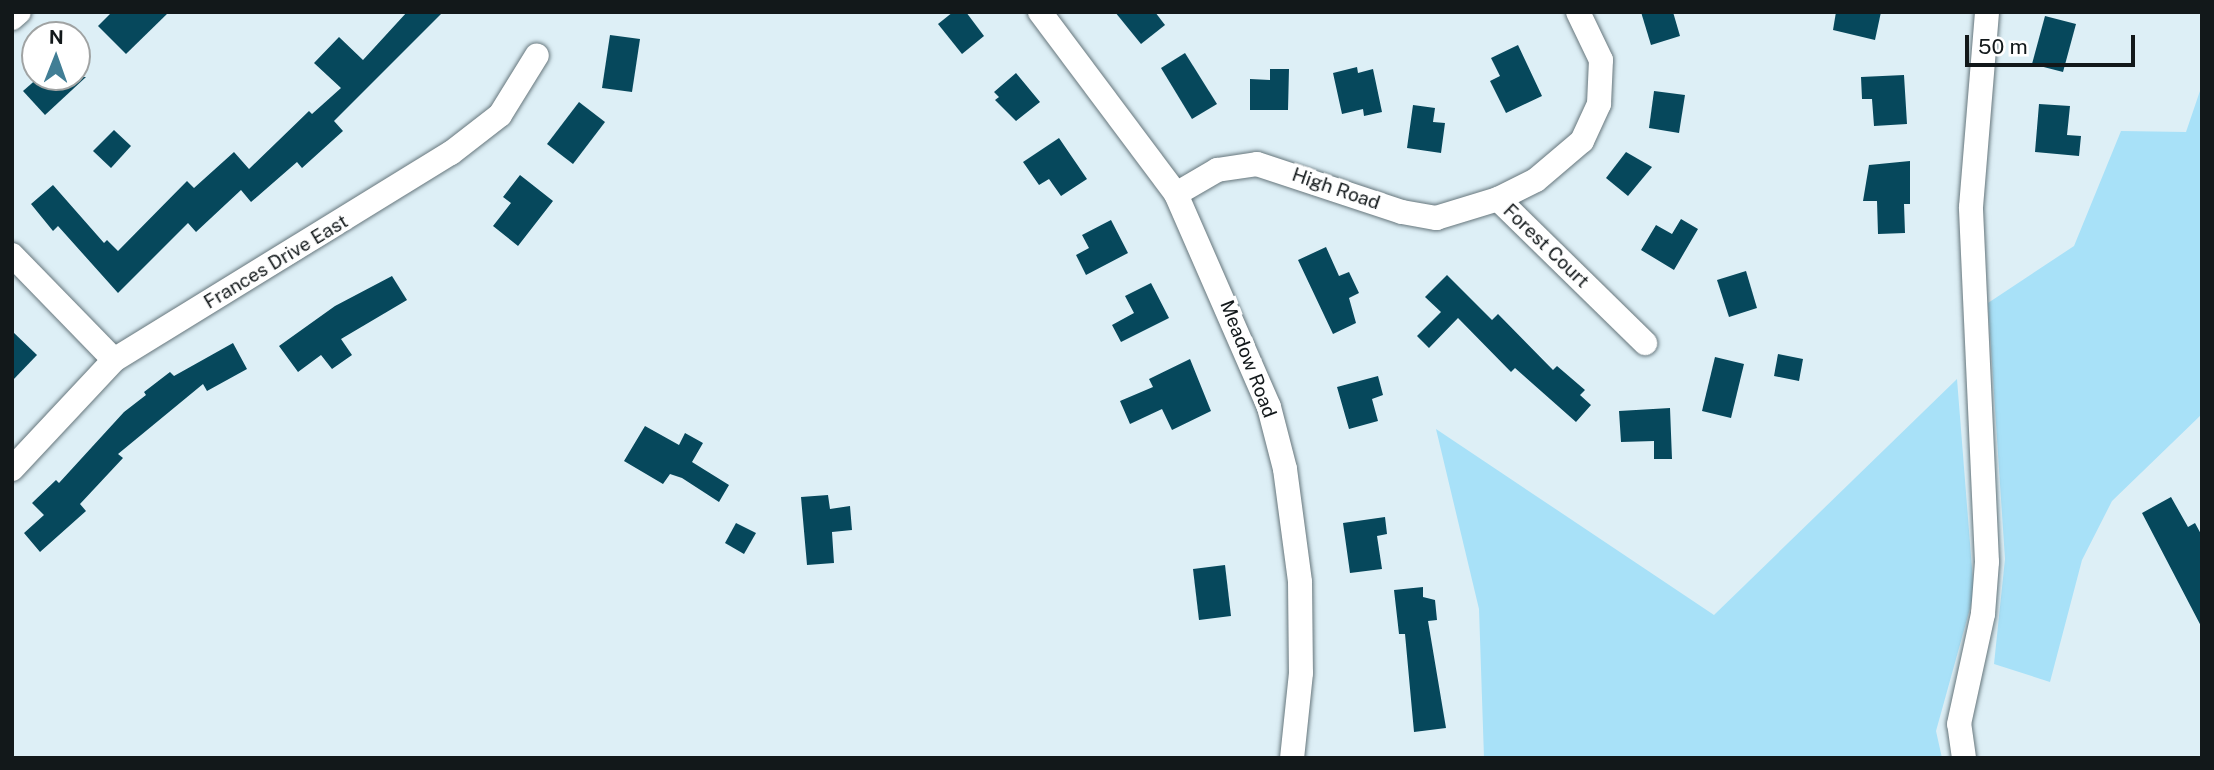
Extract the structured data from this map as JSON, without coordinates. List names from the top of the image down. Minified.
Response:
{"streets":{"street":["High Road","Forest Court","Frances Drive East","Meadow Road"]},"crossings":[["High Road","Forest Court"],["High Road","Meadow Road"]],"scale_bar":"50 m","north":"top"}
